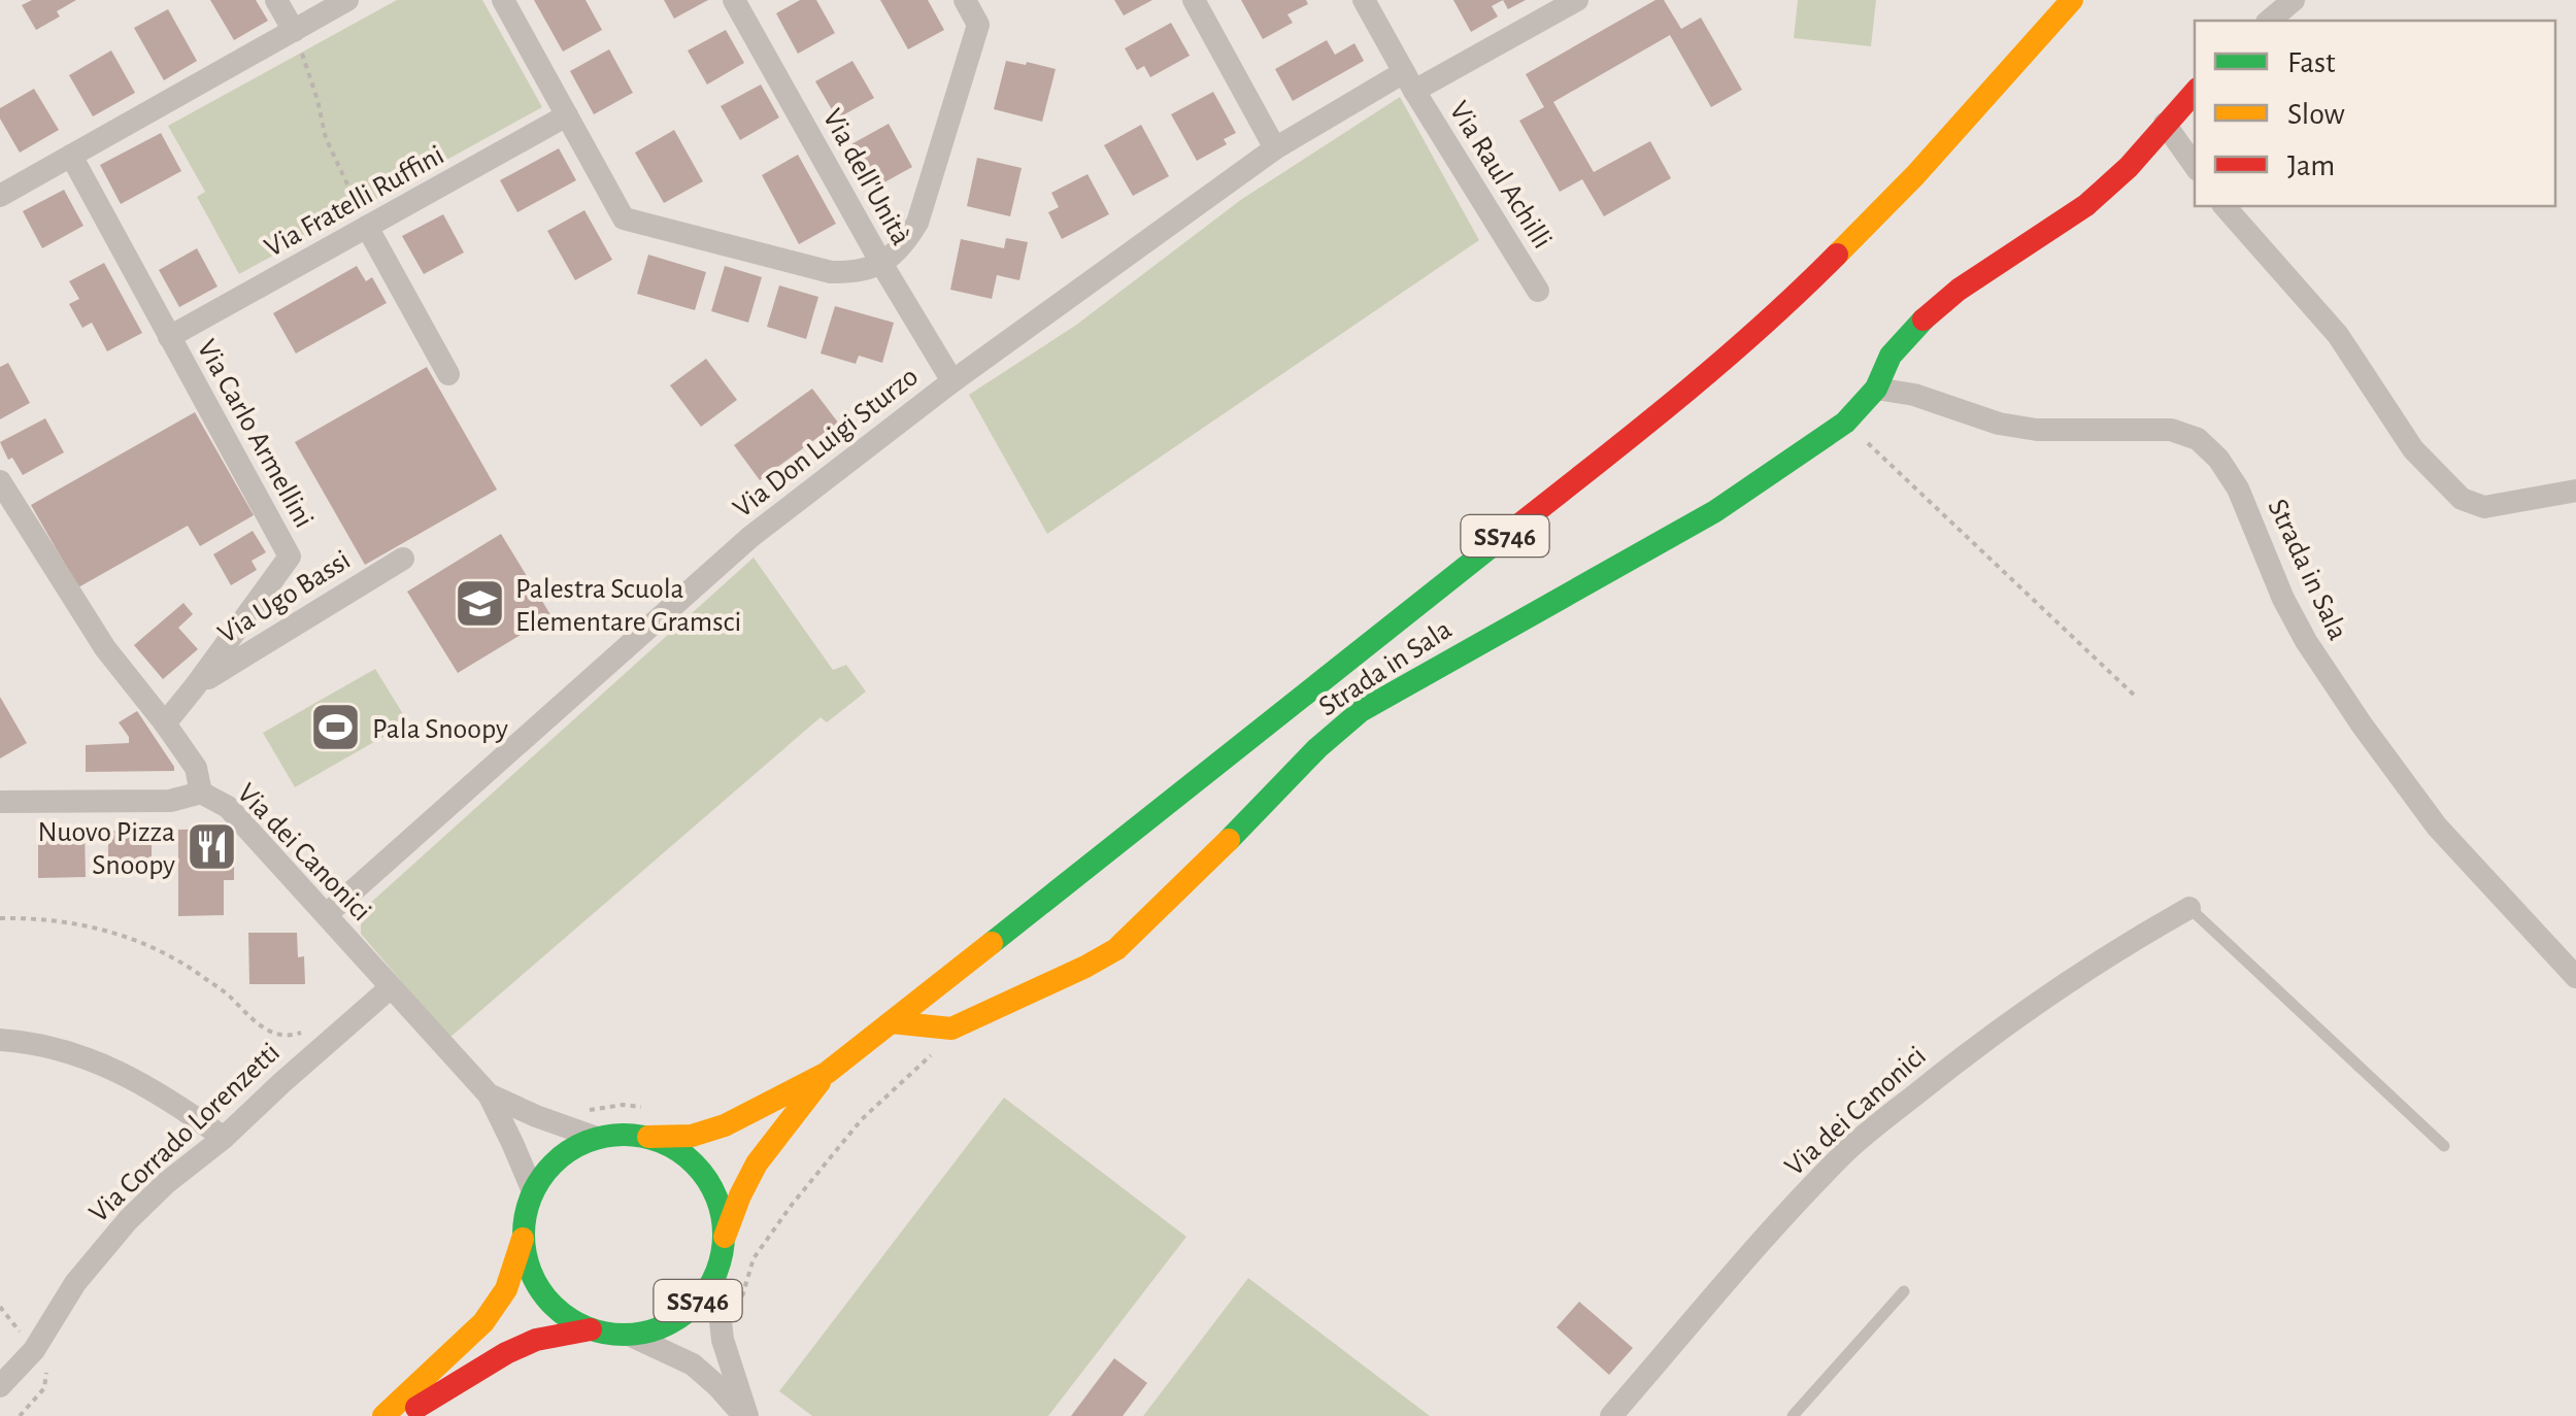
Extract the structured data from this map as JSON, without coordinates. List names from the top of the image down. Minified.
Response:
{"streets":{"main road":["SS746","Strada in Sala"],"street":["Via Raul Achilli","Via dell'Unità","Via Fratelli Ruffini","Via Carlo Armellini","Via Don Luigi Sturzo","Via Ugo Bassi","Via dei Canonici","Via Corrado Lorenzetti"]},"crossings":[["Via Raul Achilli","Via Don Luigi Sturzo"],["Via dell'Unità","Via Don Luigi Sturzo"],["Via Fratelli Ruffini","Via Carlo Armellini"],["Via Carlo Armellini","Via Ugo Bassi"],["Via Carlo Armellini","Via dei Canonici"],["Via Don Luigi Sturzo","Via dei Canonici"],["SS746","Via dei Canonici"],["Via dei Canonici","Via Corrado Lorenzetti"]],"places":{"school or university":["Palestra Scuola Elementare Gramsci"],"sports":["Pala Snoopy"],"restaurant":["Nuovo Pizza Snoopy"]},"legend":["Fast","Slow","Jam"]}
